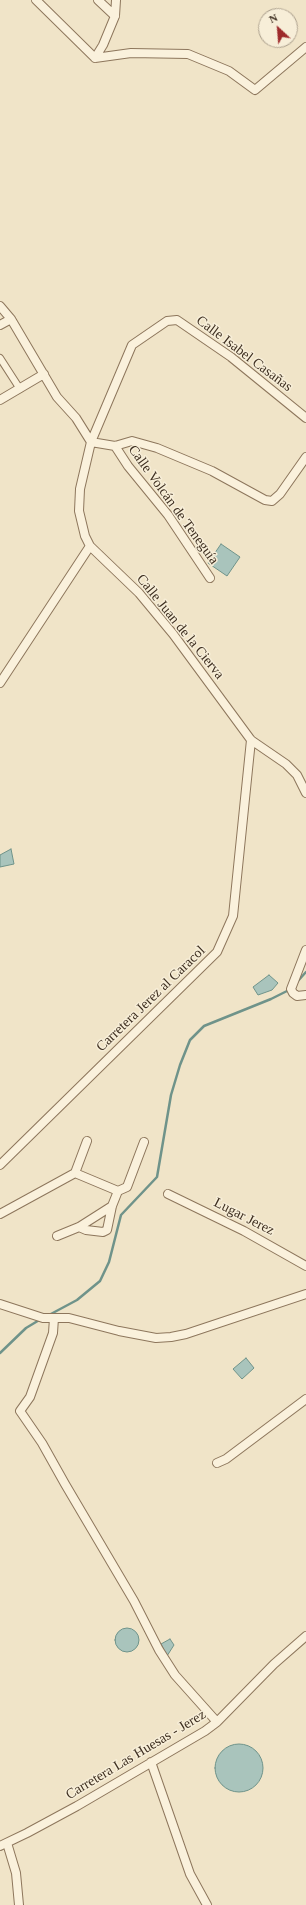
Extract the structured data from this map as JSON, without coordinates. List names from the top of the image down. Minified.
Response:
{"streets":{"street":["Calle Isabel Casañas","Calle Volcán de Teneguía","Calle Juan de la Cierva","Carretera Jerez al Caracol","Lugar Jerez","Carretera Las Huesas - Jerez"]},"crossings":[["Calle Isabel Casañas","Calle Juan de la Cierva"],["Calle Juan de la Cierva","Carretera Jerez al Caracol"]],"north":"top left"}
